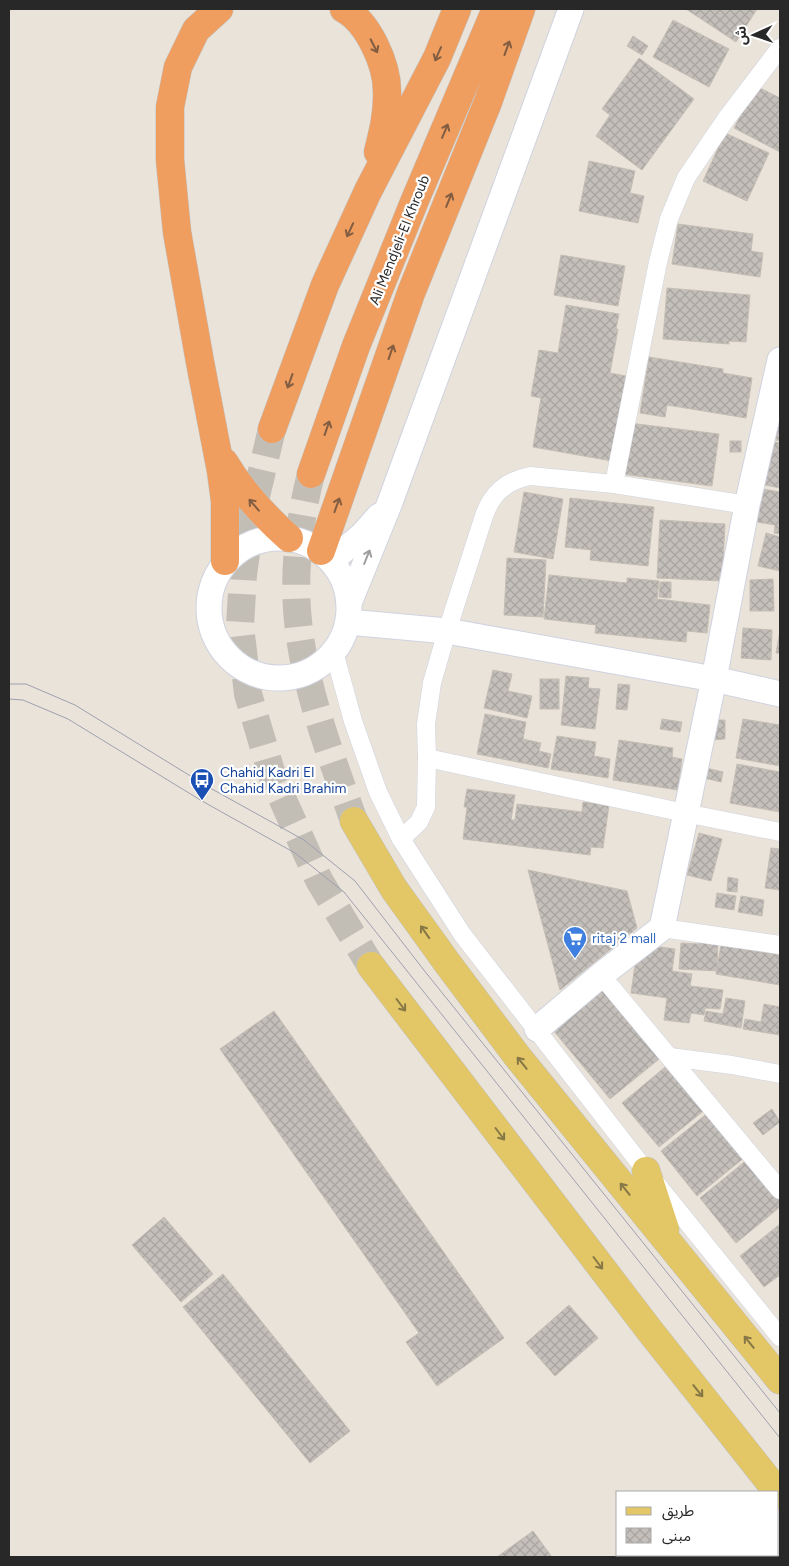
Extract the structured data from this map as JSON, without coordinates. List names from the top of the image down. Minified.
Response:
{"streets":{"highway":["Ali Mendjeli-El Khroub"]},"places":{"bus stop":["Chahid Kadri El Chahid Kadri Brahim"],"supermarket":["ritaj 2 mall"]},"legend":["طريق","مبنى"],"north":"left"}
